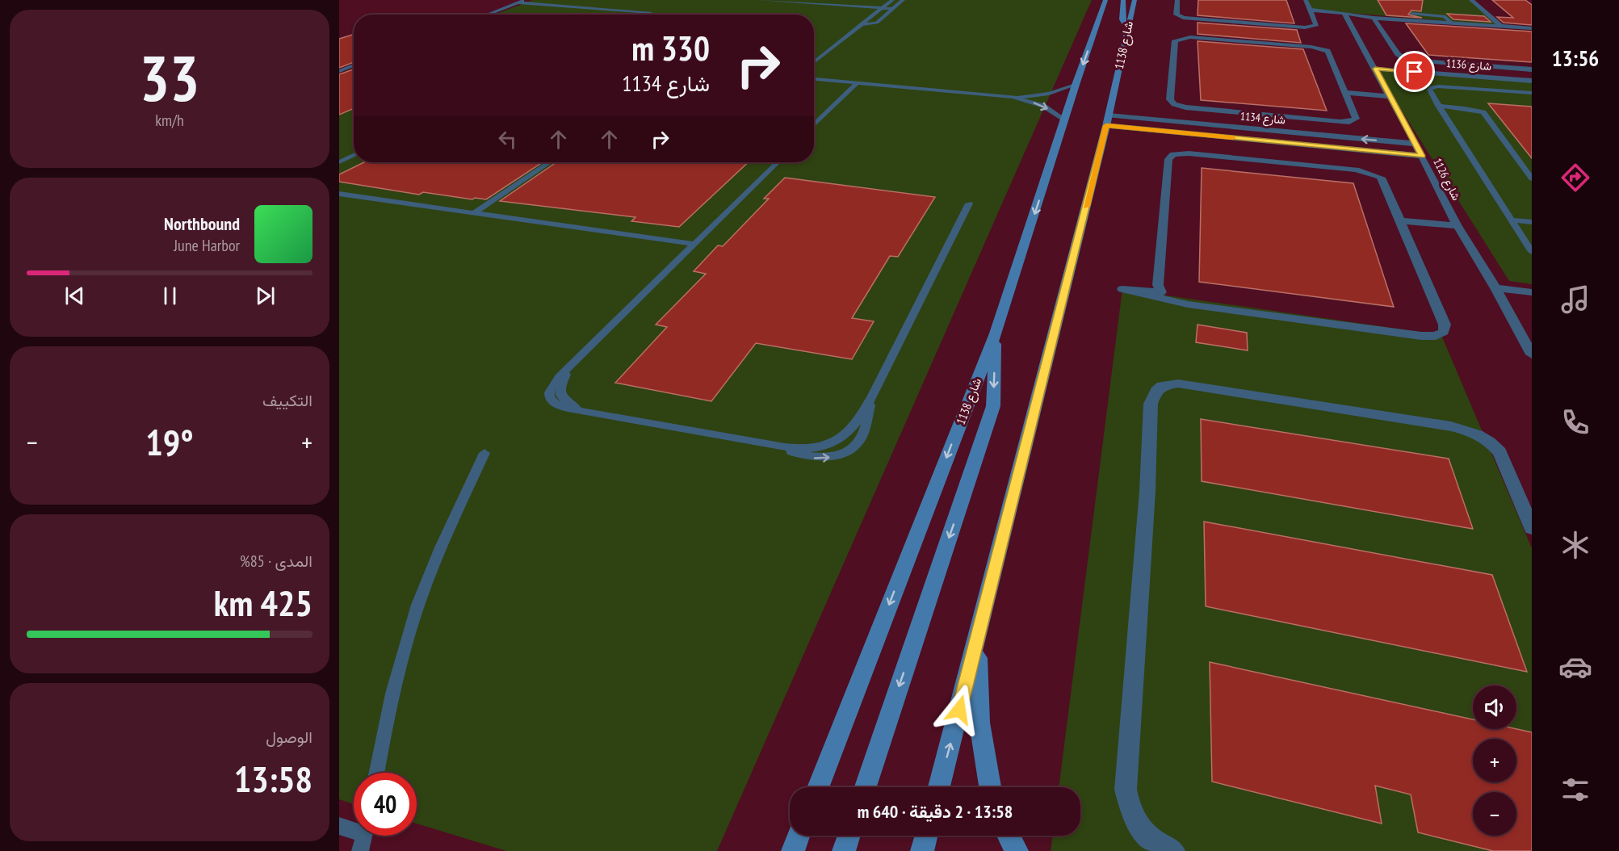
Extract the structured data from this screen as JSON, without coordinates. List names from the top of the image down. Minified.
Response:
{"streets":{"street":["شارع 1138","شارع 1136","شارع 1134","شارع 1126"]},"crossings":[["شارع 1138","شارع 1134"],["شارع 1136","شارع 1126"],["شارع 1134","شارع 1126"]],"page":{"tabs":"13:56","tile":[["33","km/h"],"التكييف",["المدى · 85%","425 km"],["الوصول","13:58"]],"turn":["330 m","شارع 1134"],"song":["Northbound","June Harbor"],"heat":["−","19°","+"],"map_buttons":["+","−"],"limit":"40","trip":"13:58 · 2 دقيقة · 640 m"}}
